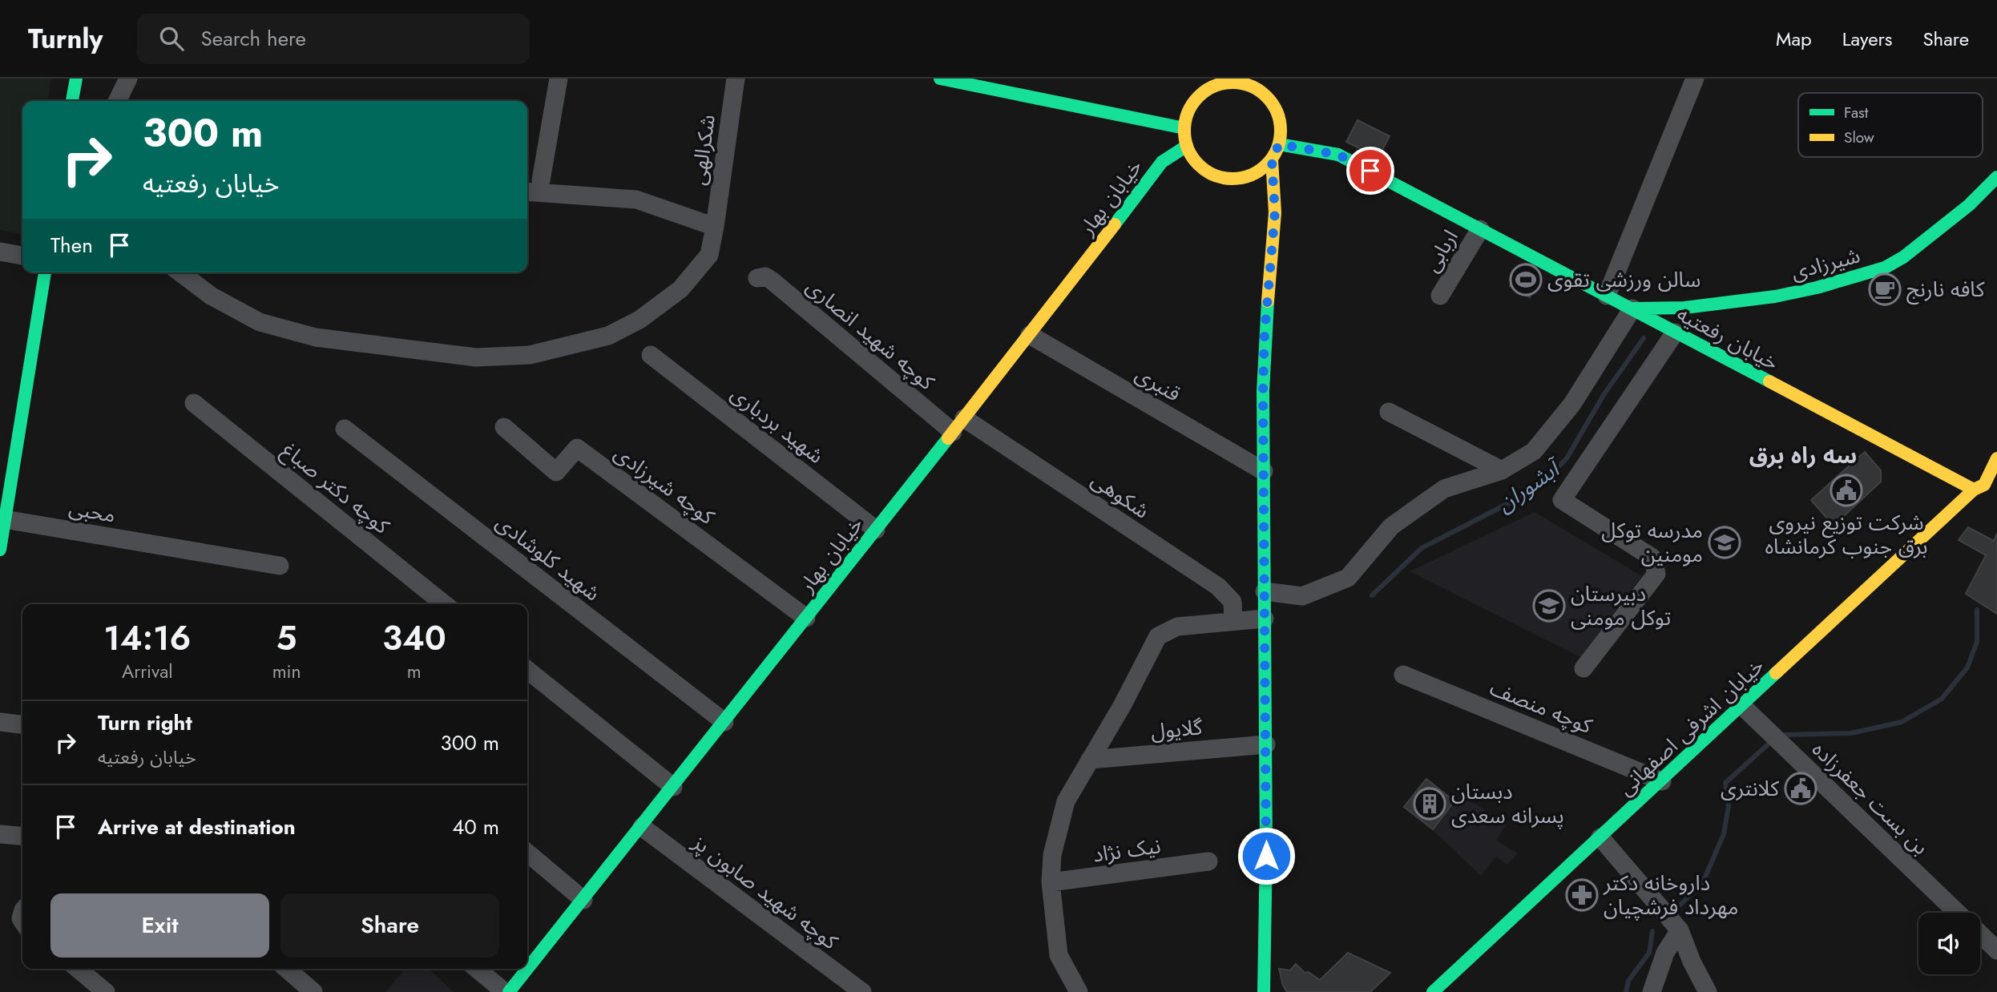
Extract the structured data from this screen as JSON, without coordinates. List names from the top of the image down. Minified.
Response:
{"streets":{"main road":["خیابان بهار","شیرزادی","خیابان رفعتیه","خیابان اشرفی اصفهانی"],"street":["شکرالهی","اربابی","کوچه شهید انصاری","قنبری","شهید بردباری","کوچه شیرزادی","کوچه دکتر صباغ","شکوهی","محبی","شهید کلوشادی","کوچه منصف","گلایول","بن بست جعفرزاده","نیک نژاد","کوچه شهید صابون پز"]},"crossings":[["خیابان بهار","کوچه شهید انصاری"],["خیابان بهار","خیابان رفعتیه"],["خیابان بهار","قنبری"],["خیابان بهار","شهید بردباری"],["خیابان بهار","کوچه شیرزادی"],["خیابان بهار","شکوهی"],["خیابان بهار","شهید کلوشادی"],["خیابان بهار","کوچه شهید صابون پز"],["اربابی","خیابان رفعتیه"],["شیرزادی","خیابان رفعتیه"],["کوچه شهید انصاری","شکوهی"],["خیابان رفعتیه","خیابان اشرفی اصفهانی"],["کوچه منصف","خیابان اشرفی اصفهانی"],["خیابان اشرفی اصفهانی","بن بست جعفرزاده"]],"districts":["سه راه برق"],"water":["آبشوران"],"places":{"sports":["سالن ورزشی تقوی"],"cafe":["کافه نارنج"],"public building":["شرکت توزیع نیروی برق جنوب کرمانشاه","کلانتری"],"school or university":["مدرسه توکل مومنین","دبیرستان توکل مومنی"],"building":["دبستان پسرانه سعدی"],"pharmacy":["داروخانه دکتر مهرداد فرشچیان"]},"legend":["Fast","Slow"],"page":{"header":"Turnly","search":"Search here","nav":["Map","Layers","Share"],"turn":["300 m","خیابان رفعتیه"],"then":"Then","eta":["14:16","Arrival","5","min","340","m"],"list":[{"name":"Turn right","note":"خیابان رفعتیه","value":"300 m"},{"name":"Arrive at destination","value":"40 m"}],"buttons":["Exit","Share"]}}
